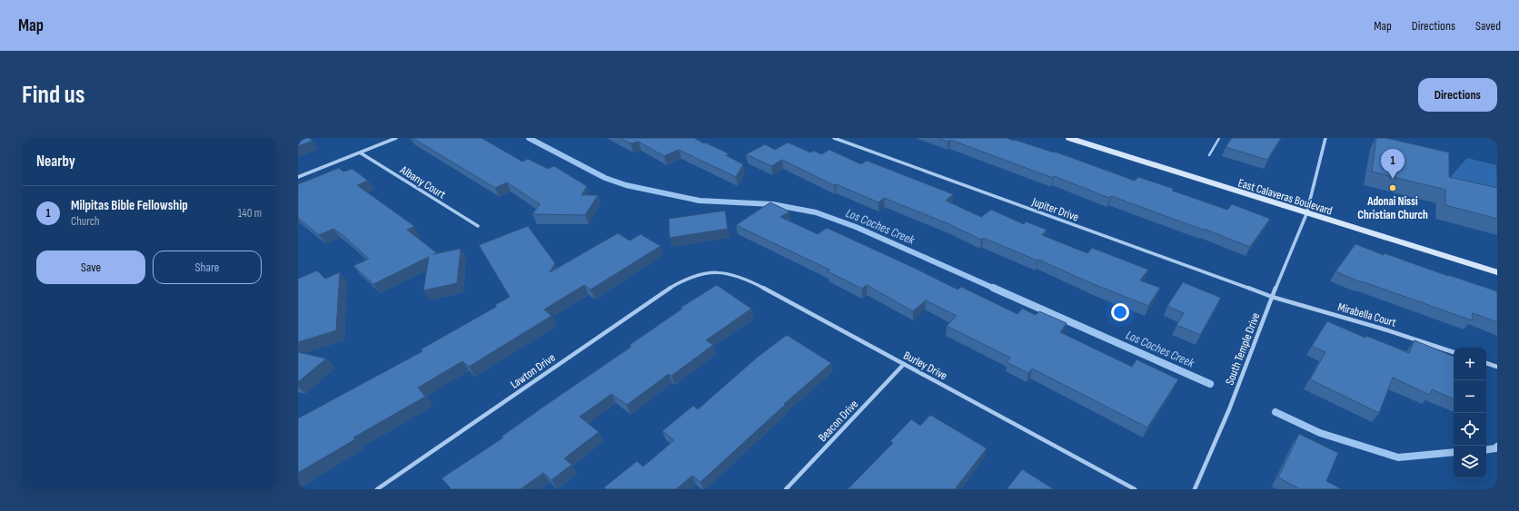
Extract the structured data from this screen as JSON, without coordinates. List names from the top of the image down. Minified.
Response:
{"streets":{"main road":["East Calaveras Boulevard"],"street":["Albany Court","Jupiter Drive","Mirabella Court","South Temple Drive","Burley Drive","Lawton Drive","Beacon Drive"]},"crossings":[["East Calaveras Boulevard","South Temple Drive"],["Jupiter Drive","Mirabella Court"],["Jupiter Drive","South Temple Drive"],["Mirabella Court","South Temple Drive"],["Burley Drive","Lawton Drive"],["Burley Drive","Beacon Drive"]],"water":["Los Coches Creek"],"places":["Adonai Nissi Christian Church"],"page":{"header":"Map","nav":["Map","Directions","Saved"],"buttons":["Directions",["Save","Share"]],"title":"Find us","heading":"Nearby","pins":"1","list":[{"mark":"1","name":"Milpitas Bible Fellowship","note":"Church","value":"140 m"}],"map_buttons":["+","−"]}}
